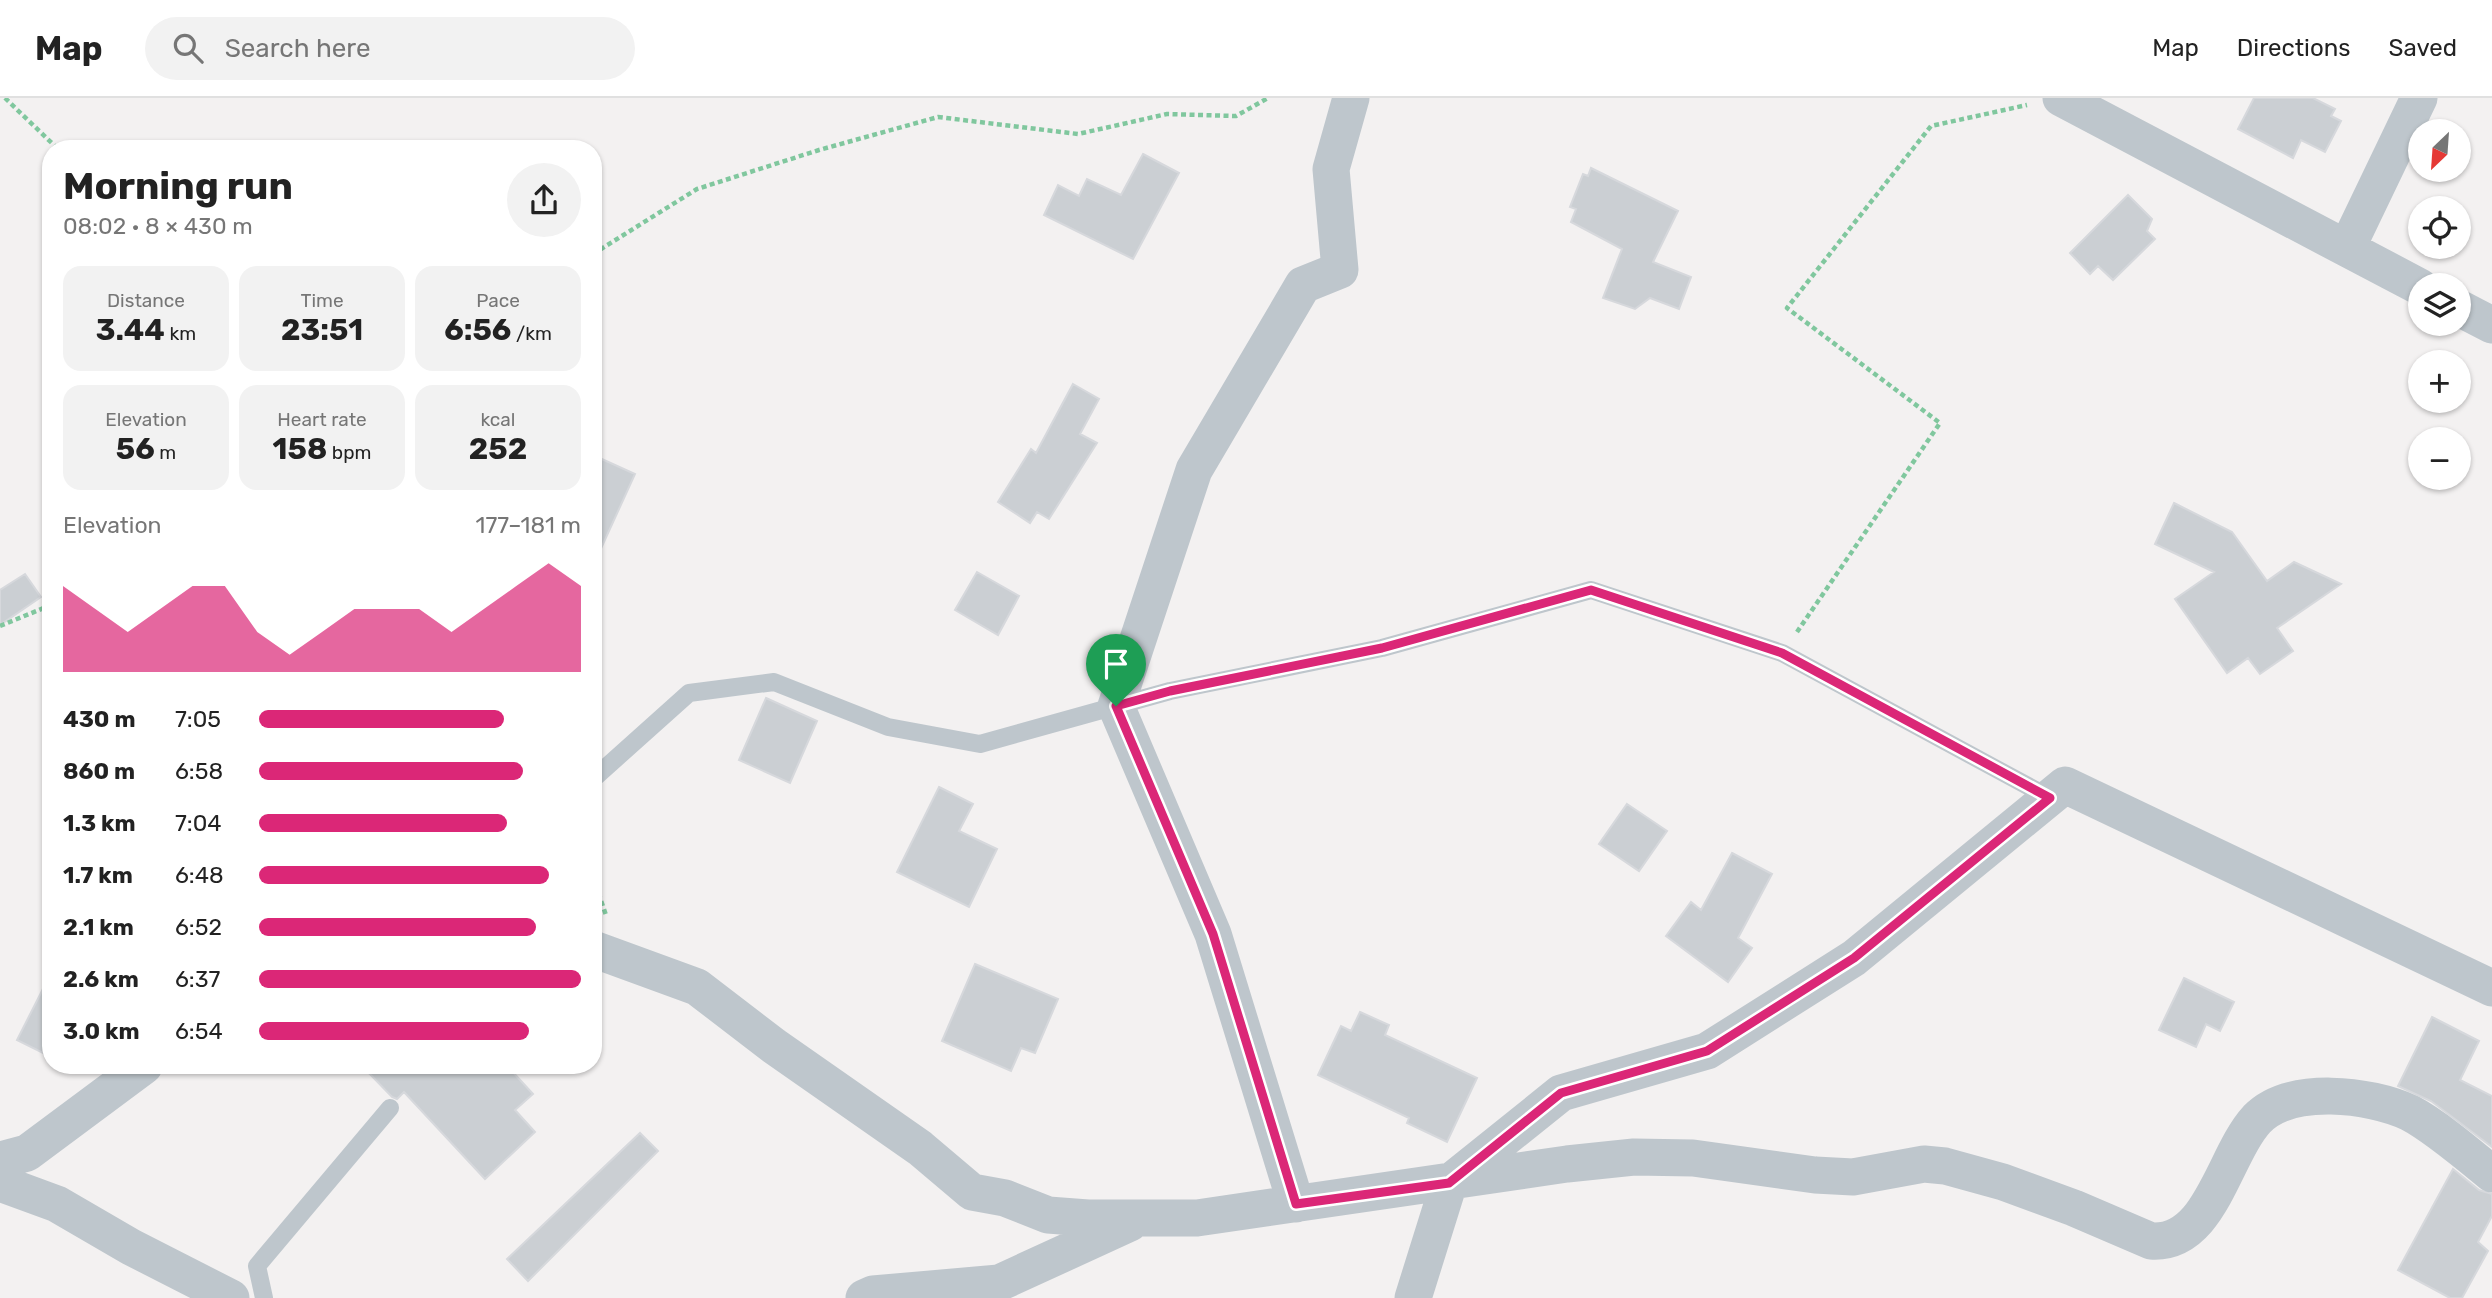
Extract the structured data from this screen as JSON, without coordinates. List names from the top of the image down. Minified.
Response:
{"north":"bottom left","page":{"header":"Map","search":"Search here","nav":["Map","Directions","Saved"],"map_buttons":["+","−"],"heading":["Morning run","08:02 · 8 × 430 m"],"stats":[["Distance","3.44 km"],["Time","23:51"],["Pace","6:56 /km"],["Elevation","56 m"],["Heart rate","158 bpm"],["kcal","252"]],"chart":["Elevation","177–181 m"],"list":[{"name":"430 m","note":"7:05"},{"name":"860 m","note":"6:58"},{"name":"1.3 km","note":"7:04"},{"name":"1.7 km","note":"6:48"},{"name":"2.1 km","note":"6:52"},{"name":"2.6 km","note":"6:37"},{"name":"3.0 km","note":"6:54"}]}}
